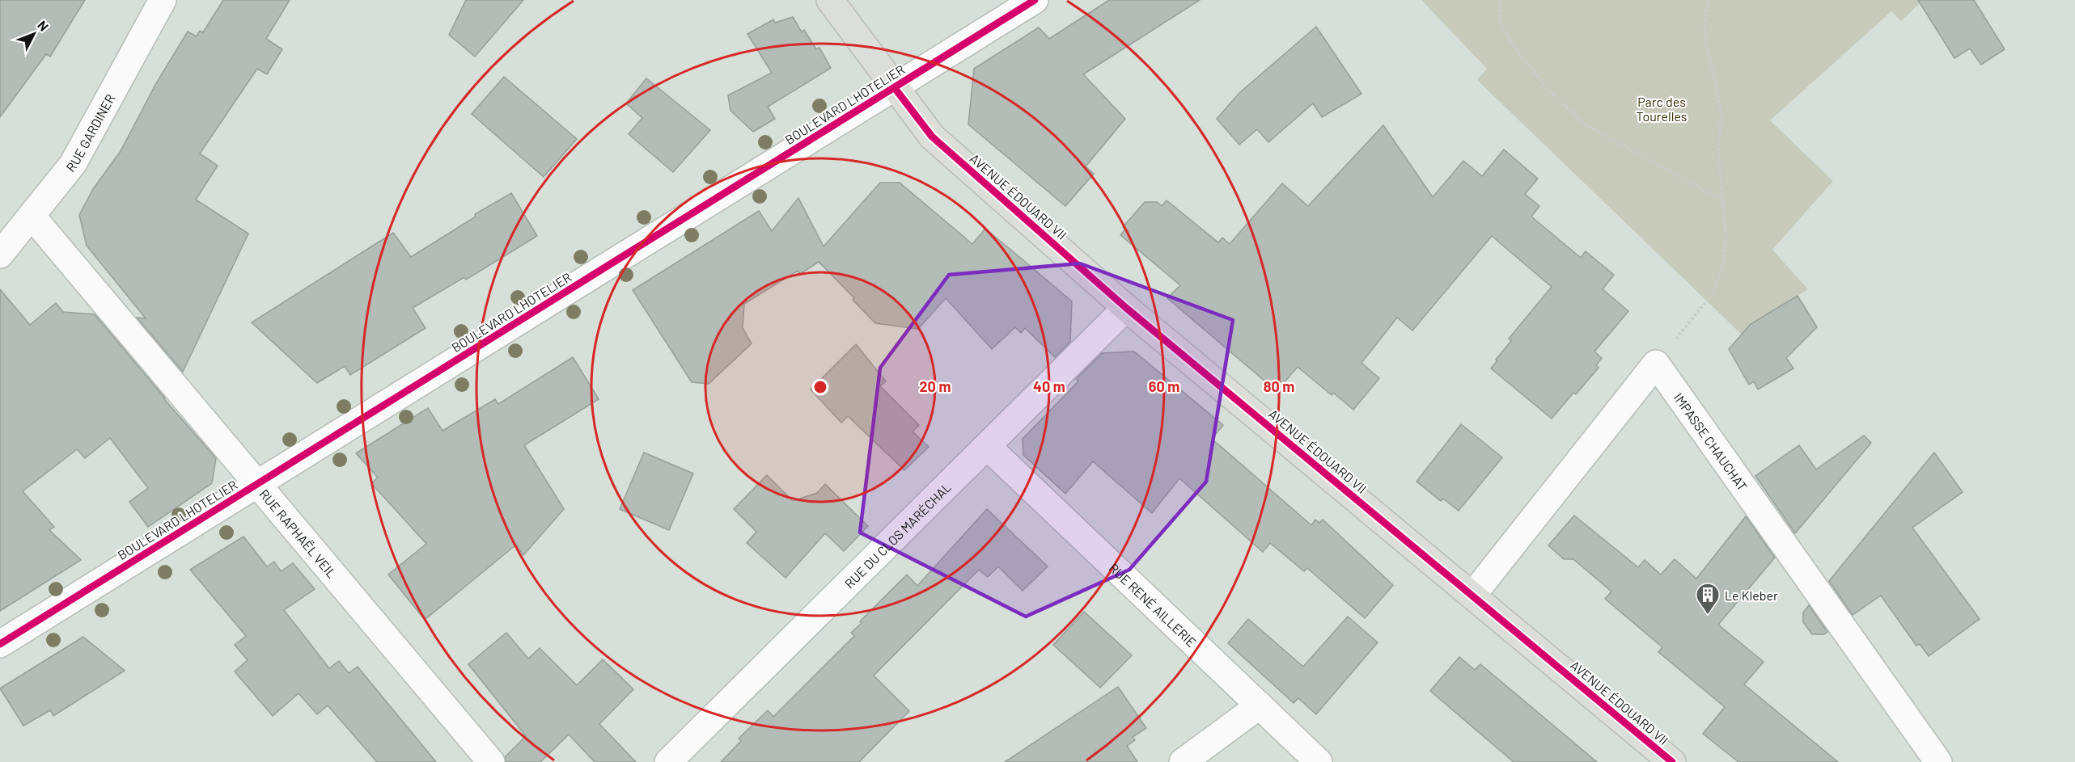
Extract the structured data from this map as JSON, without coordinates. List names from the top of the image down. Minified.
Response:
{"streets":{"main road":["AVENUE ÉDOUARD VII"],"street":["BOULEVARD LHOTELIER","RUE GARDINER","IMPASSE CHAUCHAT","RUE RAPHAËL VEIL","RUE DU CLOS MARÉCHAL","RUE RENÉ AILLERIE"]},"crossings":[["BOULEVARD LHOTELIER","AVENUE ÉDOUARD VII"],["BOULEVARD LHOTELIER","RUE RAPHAËL VEIL"],["RUE GARDINER","RUE RAPHAËL VEIL"],["AVENUE ÉDOUARD VII","RUE DU CLOS MARÉCHAL"],["RUE DU CLOS MARÉCHAL","RUE RENÉ AILLERIE"]],"parks":["Parc des Tourelles"],"places":{"building":["Le Kleber"]},"north":"top right","rings":["20 m","40 m","60 m","80 m"]}
